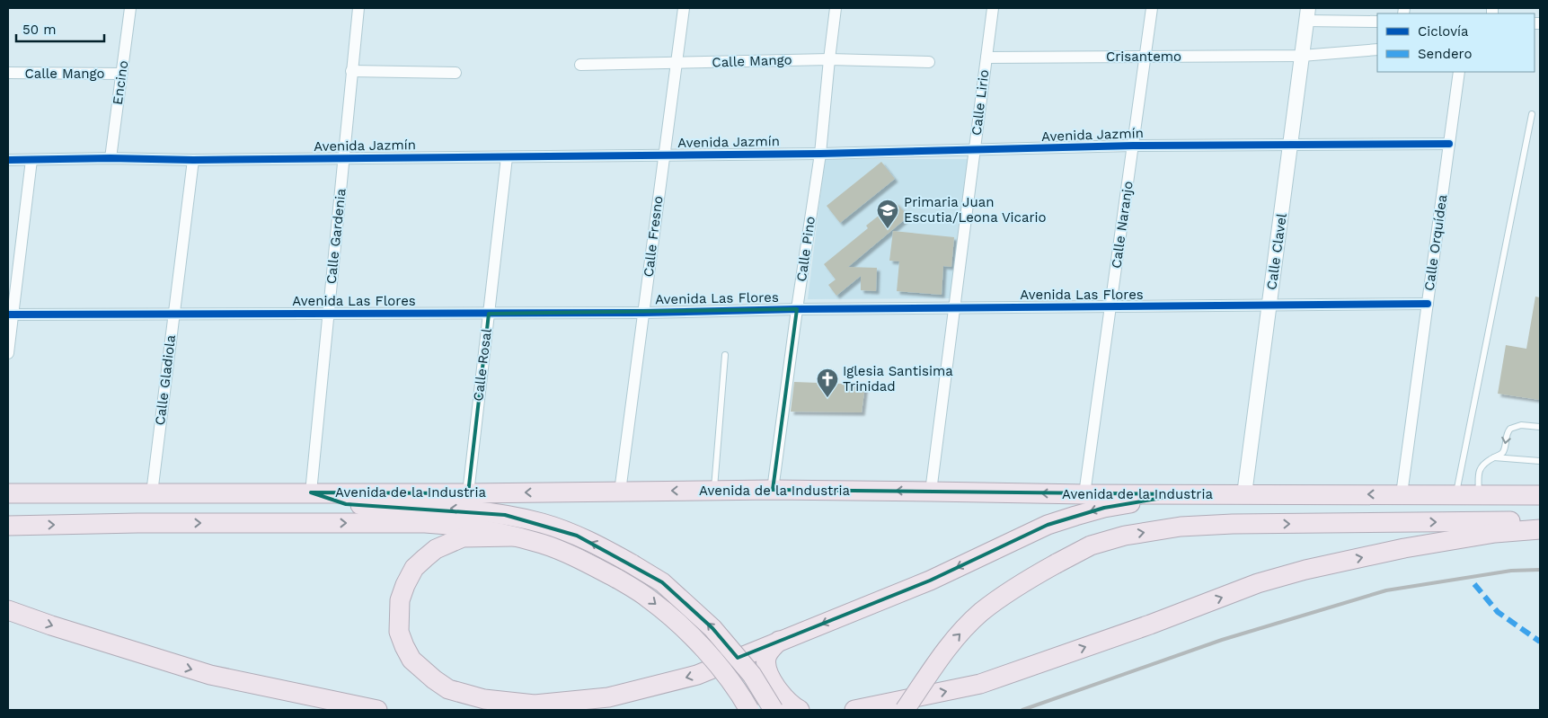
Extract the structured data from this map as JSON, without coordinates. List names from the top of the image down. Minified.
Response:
{"streets":{"highway":["Avenida de la Industria"],"street":["Crisantemo","Calle Mango","Encino","Calle Lirio","Avenida Jazmín","Calle Naranjo","Calle Gardenia","Calle Fresno","Calle Orquídea","Calle Pino","Calle Clavel","Avenida Las Flores","Calle Rosal","Calle Gladiola"]},"crossings":[["Crisantemo","Calle Lirio"],["Crisantemo","Calle Naranjo"],["Crisantemo","Calle Clavel"],["Calle Mango","Encino"],["Calle Mango","Calle Fresno"],["Calle Mango","Calle Pino"],["Encino","Avenida Jazmín"],["Calle Lirio","Avenida Jazmín"],["Calle Lirio","Avenida Las Flores"],["Calle Lirio","Avenida de la Industria"],["Avenida Jazmín","Calle Naranjo"],["Avenida Jazmín","Calle Gardenia"],["Avenida Jazmín","Calle Fresno"],["Avenida Jazmín","Calle Orquídea"],["Avenida Jazmín","Calle Pino"],["Avenida Jazmín","Calle Clavel"],["Avenida Jazmín","Calle Rosal"],["Avenida Jazmín","Calle Gladiola"],["Calle Naranjo","Avenida Las Flores"],["Calle Naranjo","Avenida de la Industria"],["Calle Gardenia","Avenida Las Flores"],["Calle Gardenia","Avenida de la Industria"],["Calle Fresno","Avenida Las Flores"],["Calle Fresno","Avenida de la Industria"],["Calle Orquídea","Avenida Las Flores"],["Calle Orquídea","Avenida de la Industria"],["Calle Pino","Avenida Las Flores"],["Calle Pino","Avenida de la Industria"],["Calle Clavel","Avenida Las Flores"],["Calle Clavel","Avenida de la Industria"],["Avenida Las Flores","Calle Rosal"],["Avenida Las Flores","Calle Gladiola"],["Calle Rosal","Avenida de la Industria"],["Calle Gladiola","Avenida de la Industria"]],"places":{"school or university":["Primaria Juan Escutia/Leona Vicario"],"church":["Iglesia Santisima Trinidad"]},"legend":["Ciclovía","Sendero"],"scale_bar":"50 m"}
